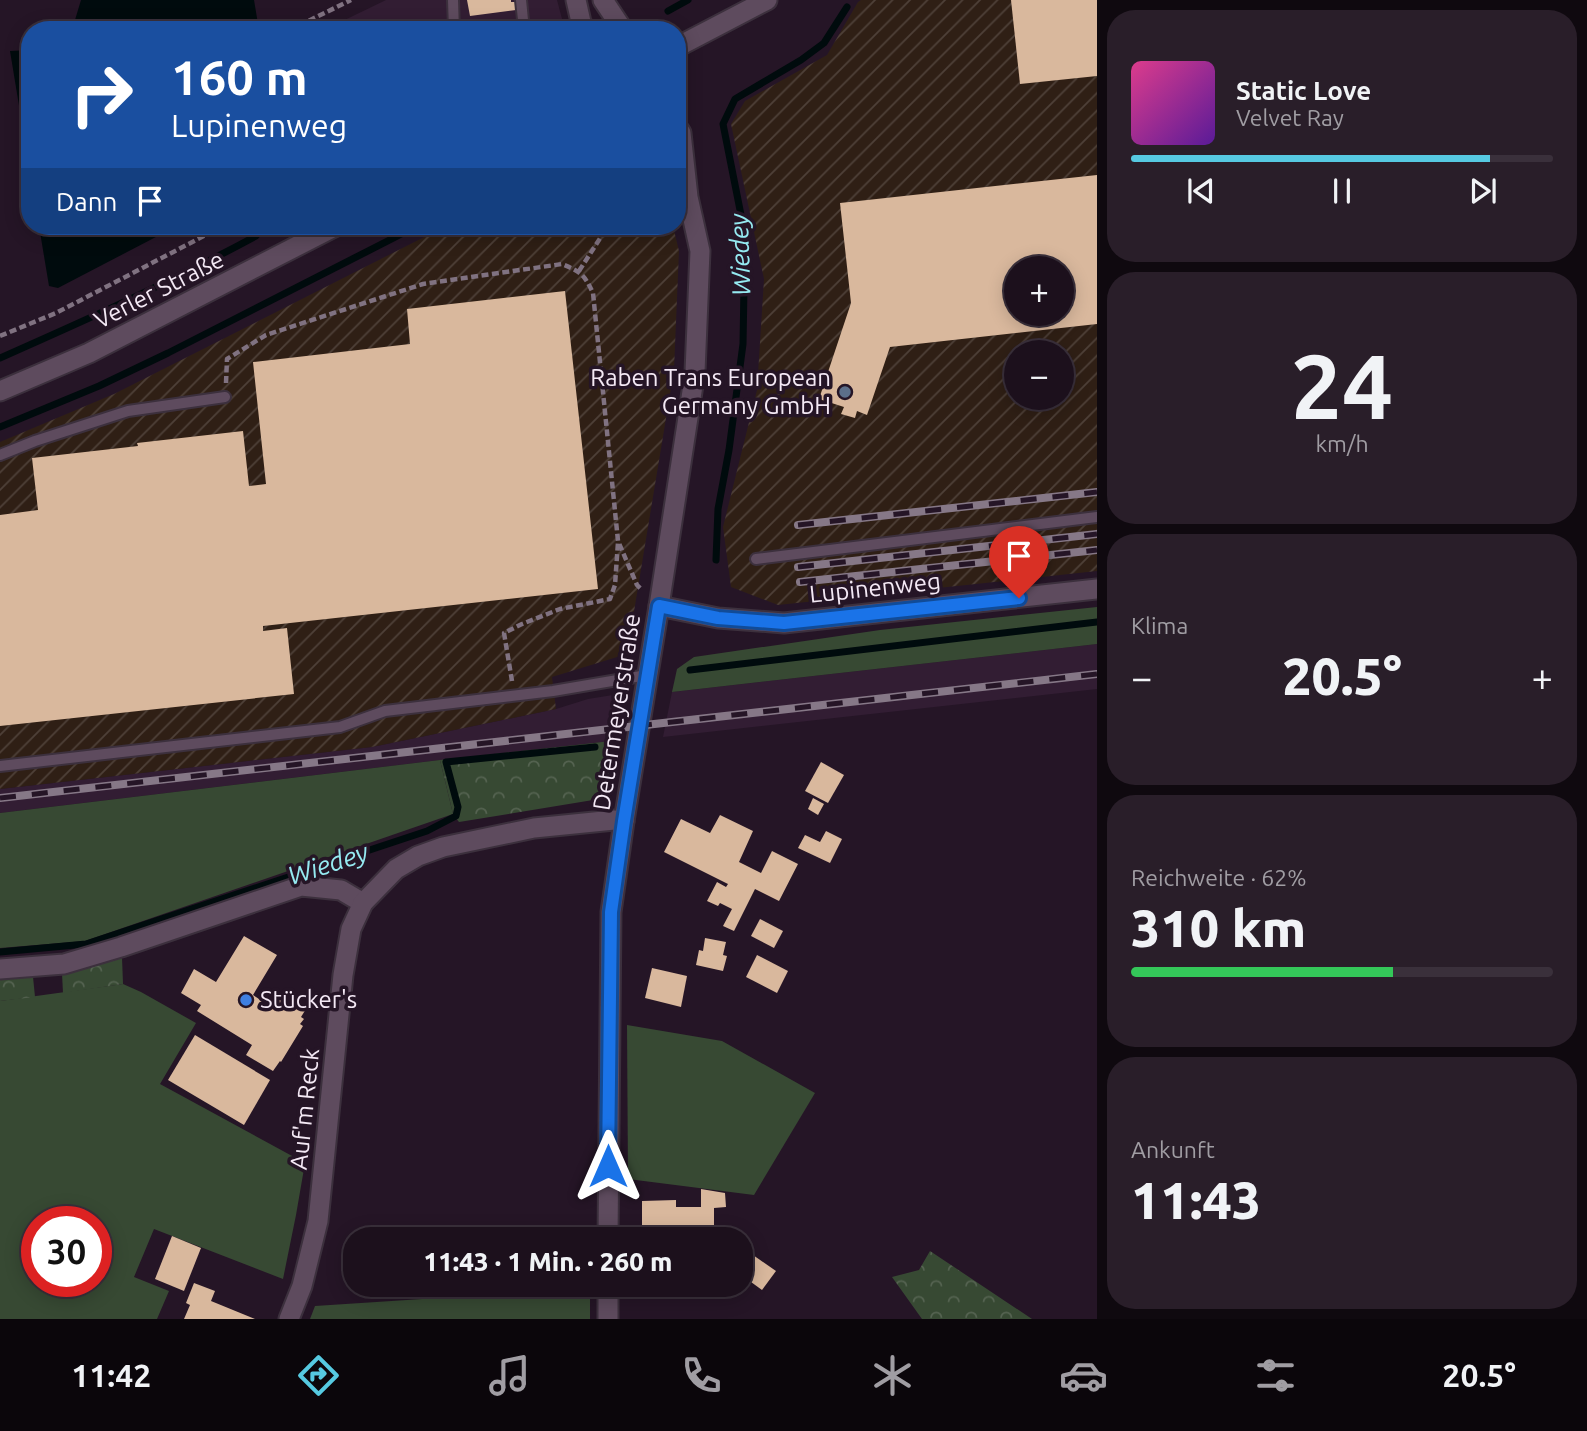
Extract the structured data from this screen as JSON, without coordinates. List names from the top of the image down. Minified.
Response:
{"streets":{"street":["Verler Straße","Lupinenweg","Determeyerstraße","Auf'm Reck"]},"crossings":[["Lupinenweg","Determeyerstraße"],["Determeyerstraße","Auf'm Reck"]],"water":["Wiedey"],"places":["Raben Trans European Germany GmbH","Stücker's"],"page":{"turn":["160 m","Lupinenweg"],"song":["Static Love","Velvet Ray"],"then":"Dann","map_buttons":["+","−"],"tile":[["24","km/h"],"Klima",["Reichweite · 62%","310 km"],["Ankunft","11:43"]],"heat":["−","20.5°","+"],"limit":"30","trip":"11:43 · 1 Min. · 260 m","tabs":["11:42","20.5°"]}}
